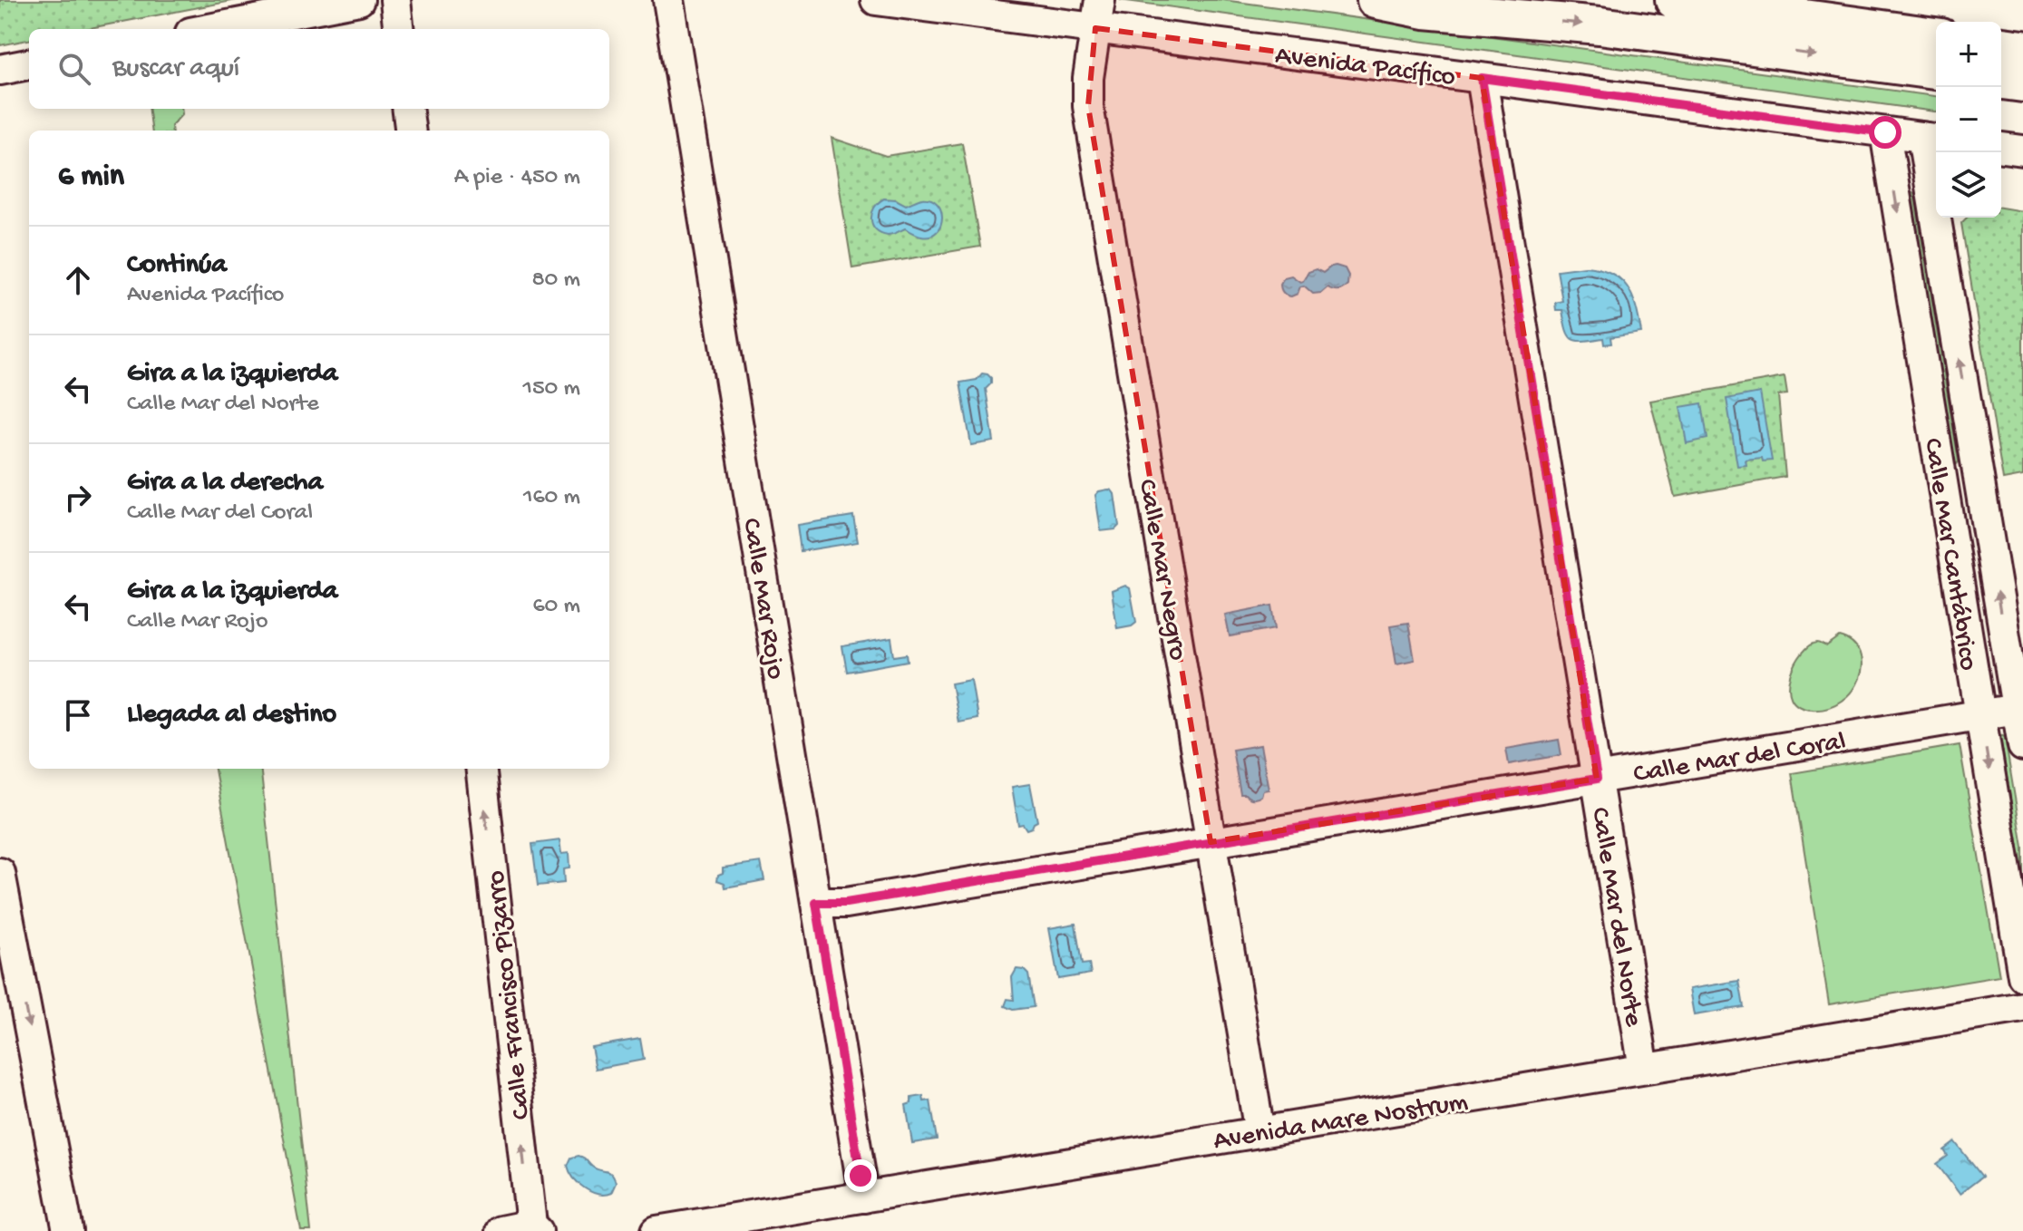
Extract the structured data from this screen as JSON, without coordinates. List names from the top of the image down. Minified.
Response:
{"streets":{"street":["Avenida Pacífico","Calle Mar Cantábrico","Calle Mar Negro","Calle Mar Rojo","Calle Mar del Coral","Calle Mar del Norte","Calle Francisco Pizarro","Avenida Mare Nostrum"]},"crossings":[["Avenida Pacífico","Calle Mar Cantábrico"],["Avenida Pacífico","Calle Mar Negro"],["Avenida Pacífico","Calle Mar del Norte"],["Calle Mar Cantábrico","Calle Mar del Coral"],["Calle Mar Negro","Calle Mar del Coral"],["Calle Mar Negro","Avenida Mare Nostrum"],["Calle Mar Rojo","Calle Mar del Coral"],["Calle Mar Rojo","Avenida Mare Nostrum"],["Calle Mar del Coral","Calle Mar del Norte"],["Calle Mar del Norte","Avenida Mare Nostrum"]],"one_way":["Calle Francisco Pizarro"],"page":{"map_buttons":["+","−"],"search":"Buscar aquí","heading":["6 min","A pie · 450 m"],"list":[["Continúa","Avenida Pacífico","80 m"],["Gira a la izquierda","Calle Mar del Norte","150 m"],["Gira a la derecha","Calle Mar del Coral","160 m"],["Gira a la izquierda","Calle Mar Rojo","60 m"],"Llegada al destino"]}}
